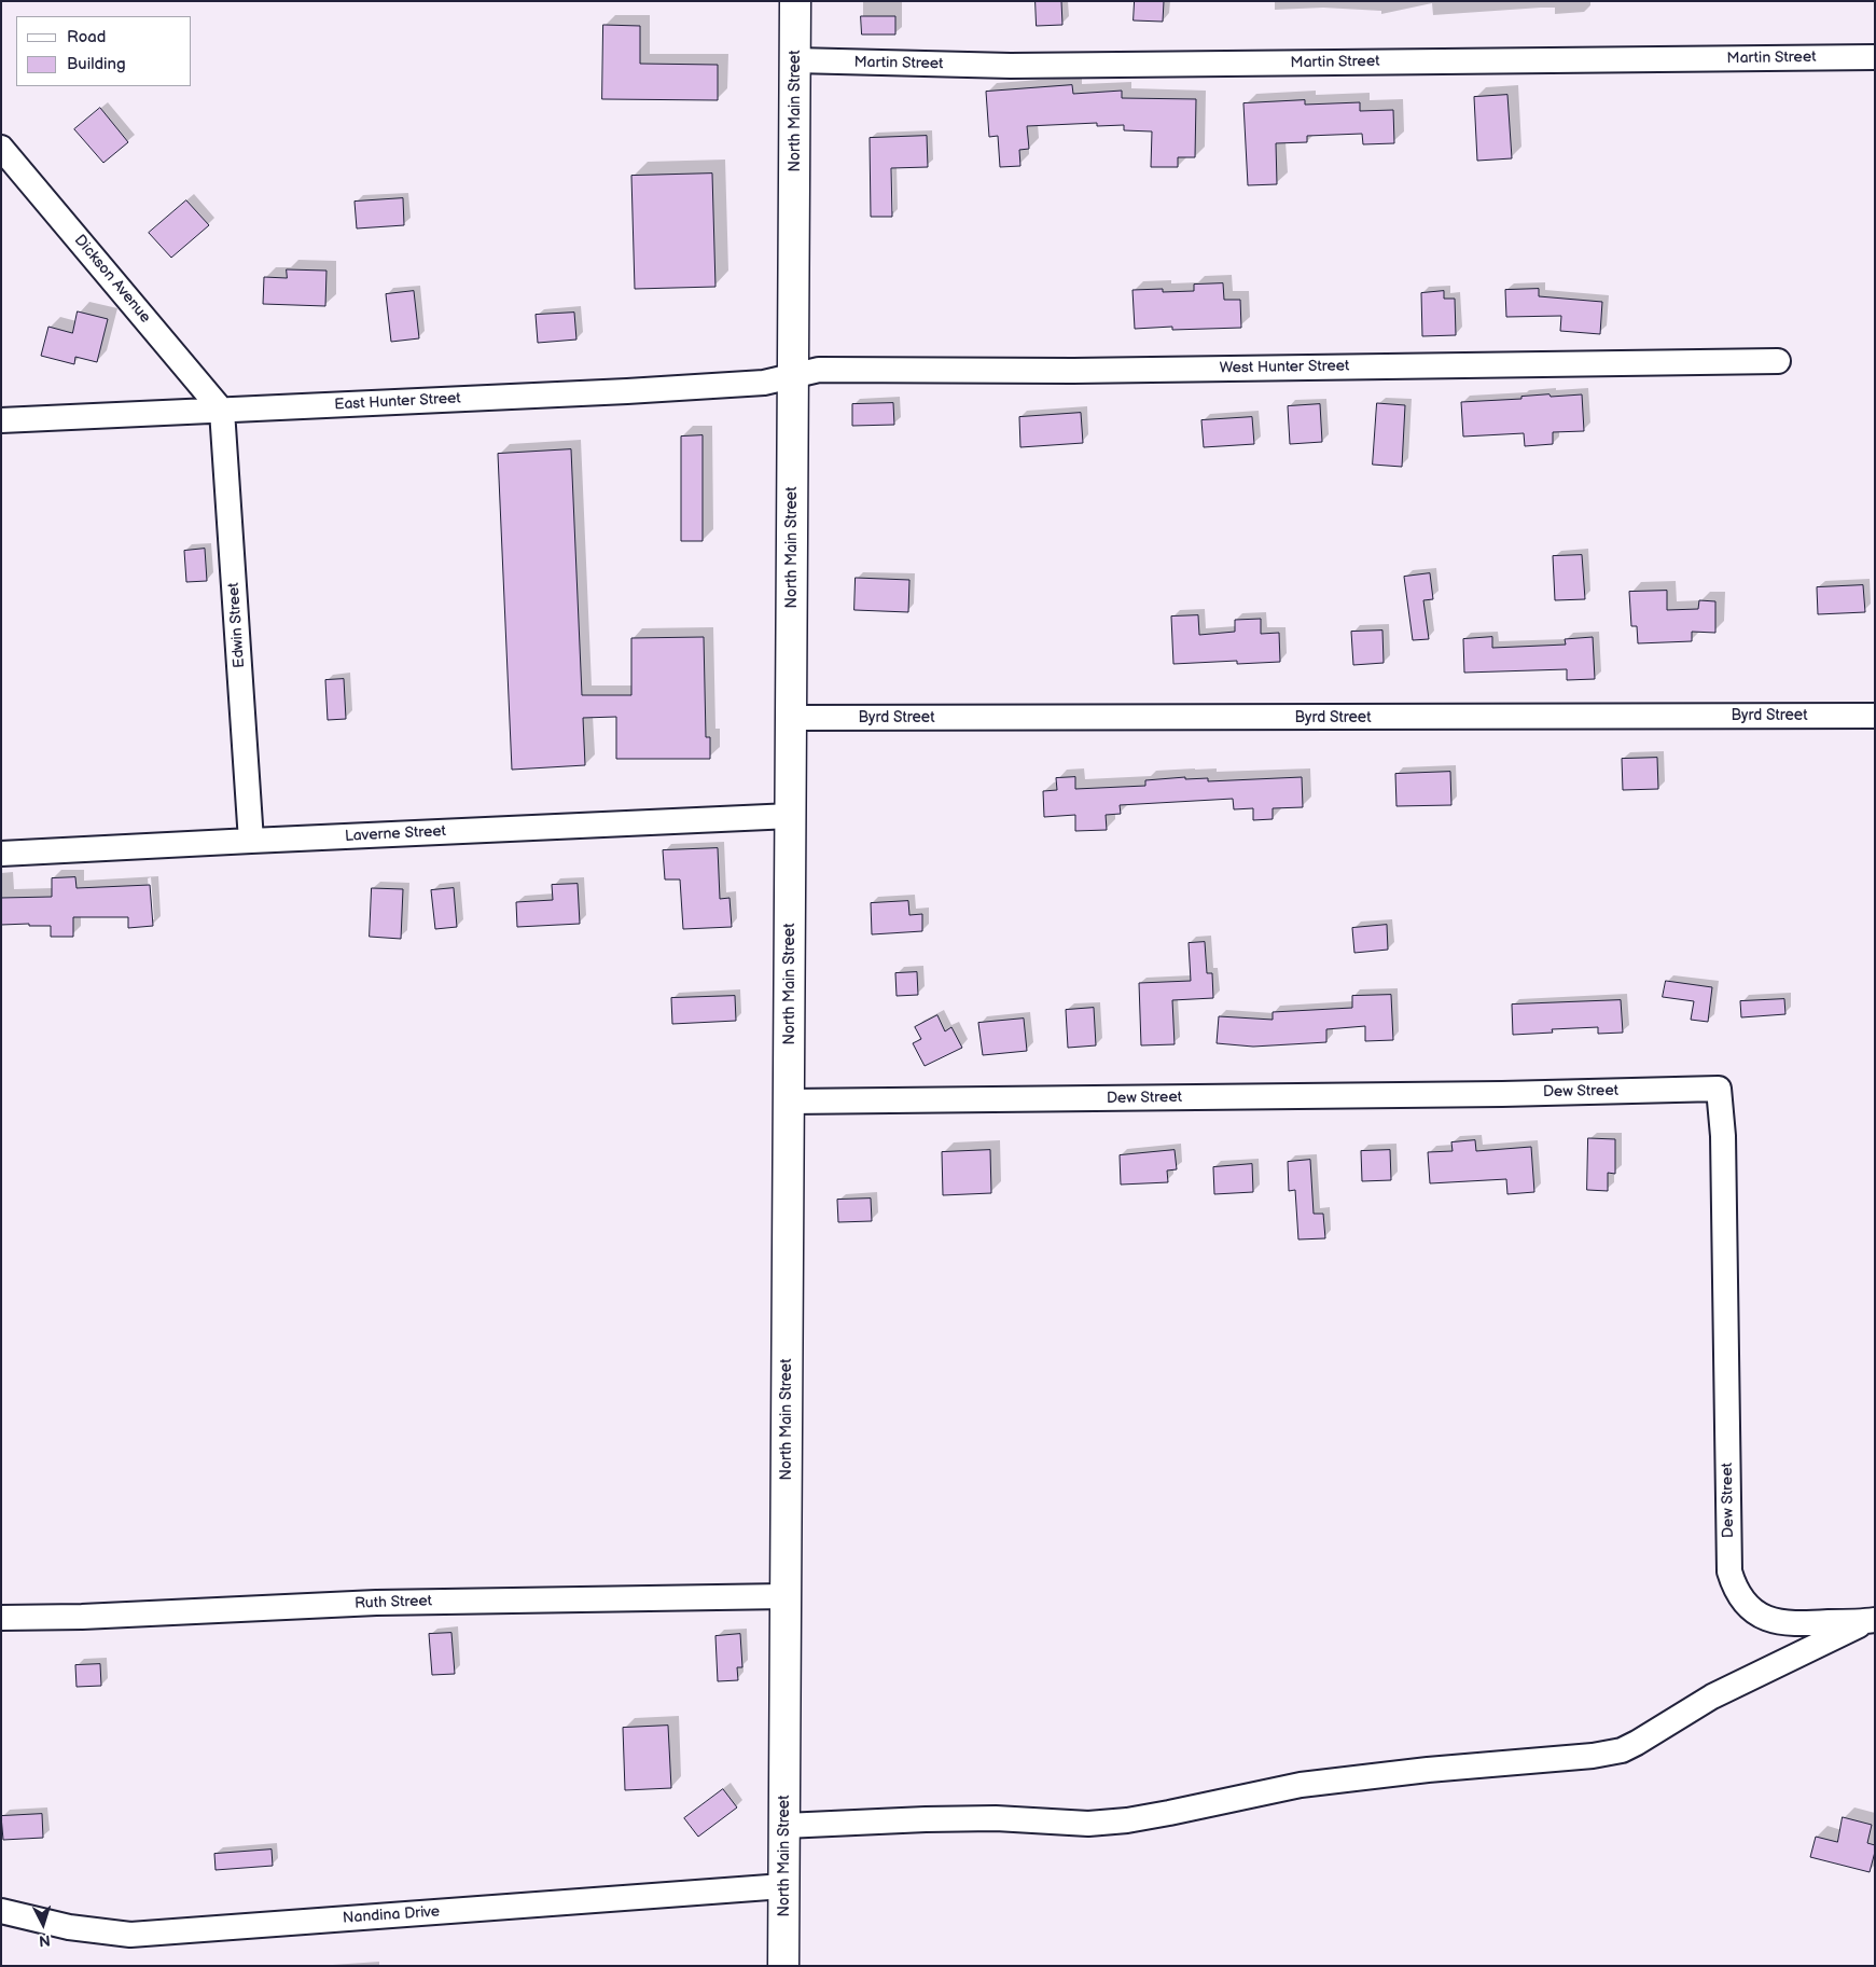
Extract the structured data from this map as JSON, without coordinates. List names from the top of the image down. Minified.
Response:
{"streets":{"main road":["North Main Street"],"street":["Martin Street","Dickson Avenue","West Hunter Street","East Hunter Street","Edwin Street","Byrd Street","Laverne Street","Dew Street","Ruth Street","Nandina Drive"]},"crossings":[["Martin Street","North Main Street"],["North Main Street","West Hunter Street"],["North Main Street","East Hunter Street"],["North Main Street","Byrd Street"],["North Main Street","Laverne Street"],["North Main Street","Dew Street"],["North Main Street","Ruth Street"],["North Main Street","Nandina Drive"],["Dickson Avenue","East Hunter Street"],["Dickson Avenue","Edwin Street"],["West Hunter Street","East Hunter Street"],["East Hunter Street","Edwin Street"],["Edwin Street","Laverne Street"]],"legend":["Road","Building"],"north":"bottom"}
